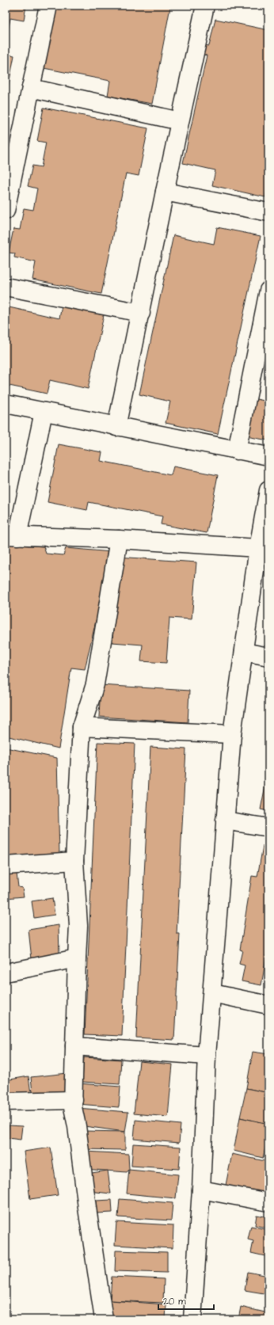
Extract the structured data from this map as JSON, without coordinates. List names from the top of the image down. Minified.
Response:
{"scale_bar":"20 m"}
